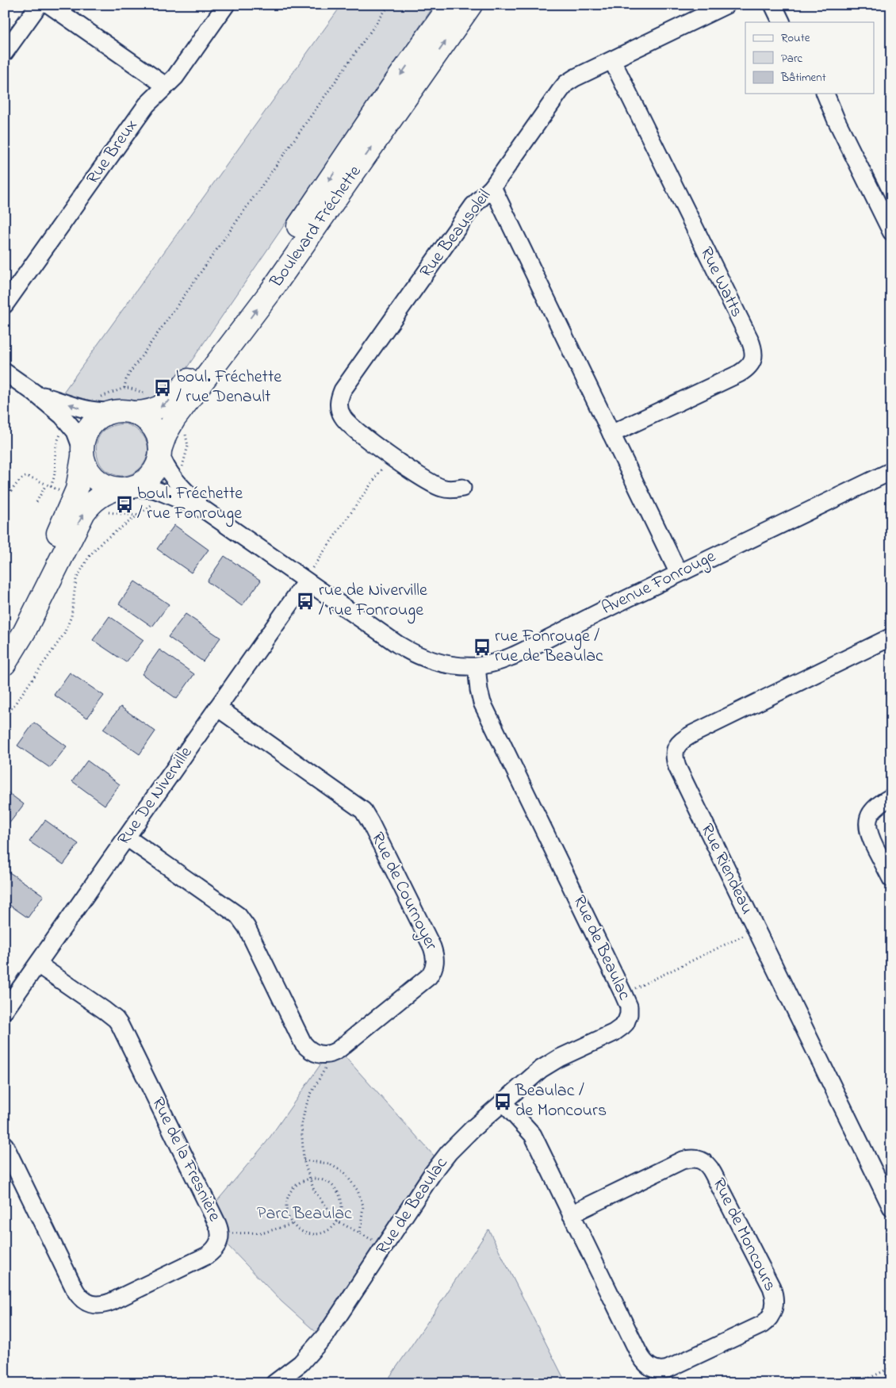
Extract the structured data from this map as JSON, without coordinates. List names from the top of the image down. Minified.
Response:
{"streets":{"main road":["Boulevard Fréchette"],"street":["Rue Breux","Rue Beausoleil","Rue Watts","Avenue Fonrouge","Rue De Niverville","Rue Riendeau","Rue de Cournoyer","Rue de Beaulac","Rue de la Fresnière","Rue de Moncours"]},"crossings":[["Rue Beausoleil","Rue Watts"],["Avenue Fonrouge","Rue De Niverville"],["Avenue Fonrouge","Rue de Beaulac"],["Rue De Niverville","Rue de Cournoyer"],["Rue De Niverville","Rue de la Fresnière"],["Rue de Beaulac","Rue de Moncours"]],"parks":["Parc Beaulac"],"places":{"bus stop":["boul. Fréchette / rue Denault","boul. Fréchette / rue Fonrouge","rue de Niverville / rue Fonrouge","rue Fonrouge / rue de Beaulac","Beaulac / de Moncours"]},"legend":["Route","Parc","Bâtiment"]}
